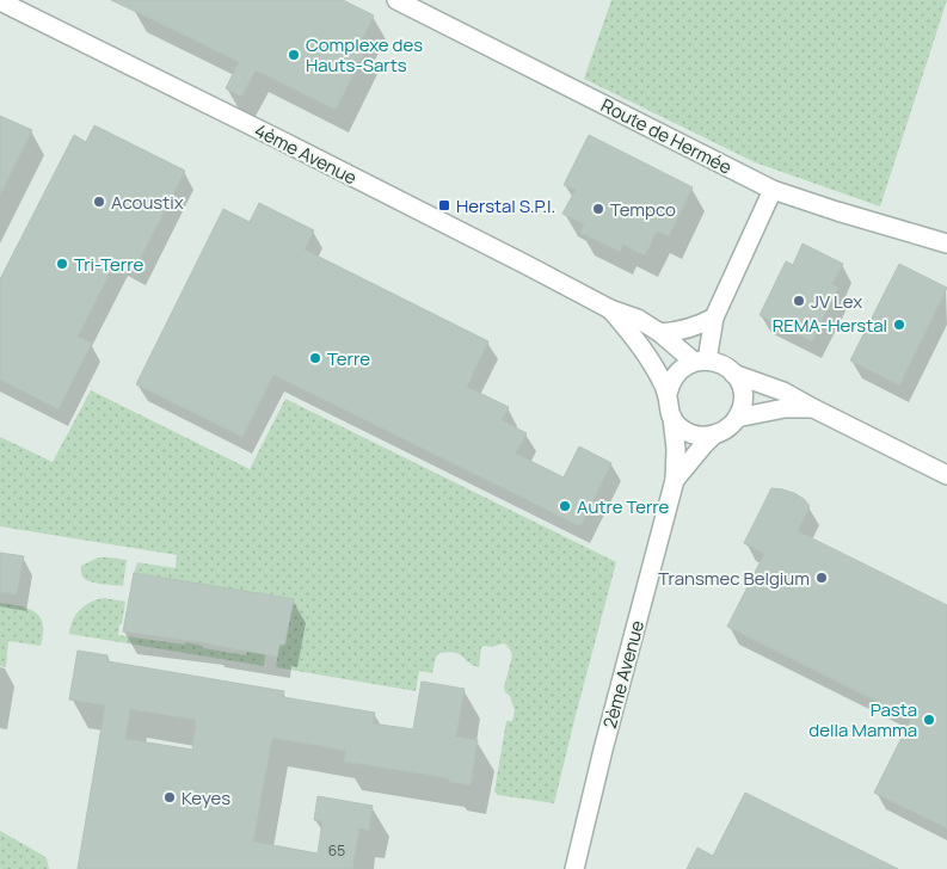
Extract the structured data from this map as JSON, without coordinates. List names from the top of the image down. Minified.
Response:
{"streets":{"street":["Route de Hermée","4ème Avenue","2ème Avenue"]},"crossings":[["4ème Avenue","2ème Avenue"]],"places":{"other":["Complexe des Hauts-Sarts","Acoustix","Tempco","Tri-Terre","JV Lex","REMA-Herstal","Terre","Autre Terre","Transmec Belgium","Pasta della Mamma","Keyes"],"transit":["Herstal S.P.I."]},"house_numbers":["65"]}
